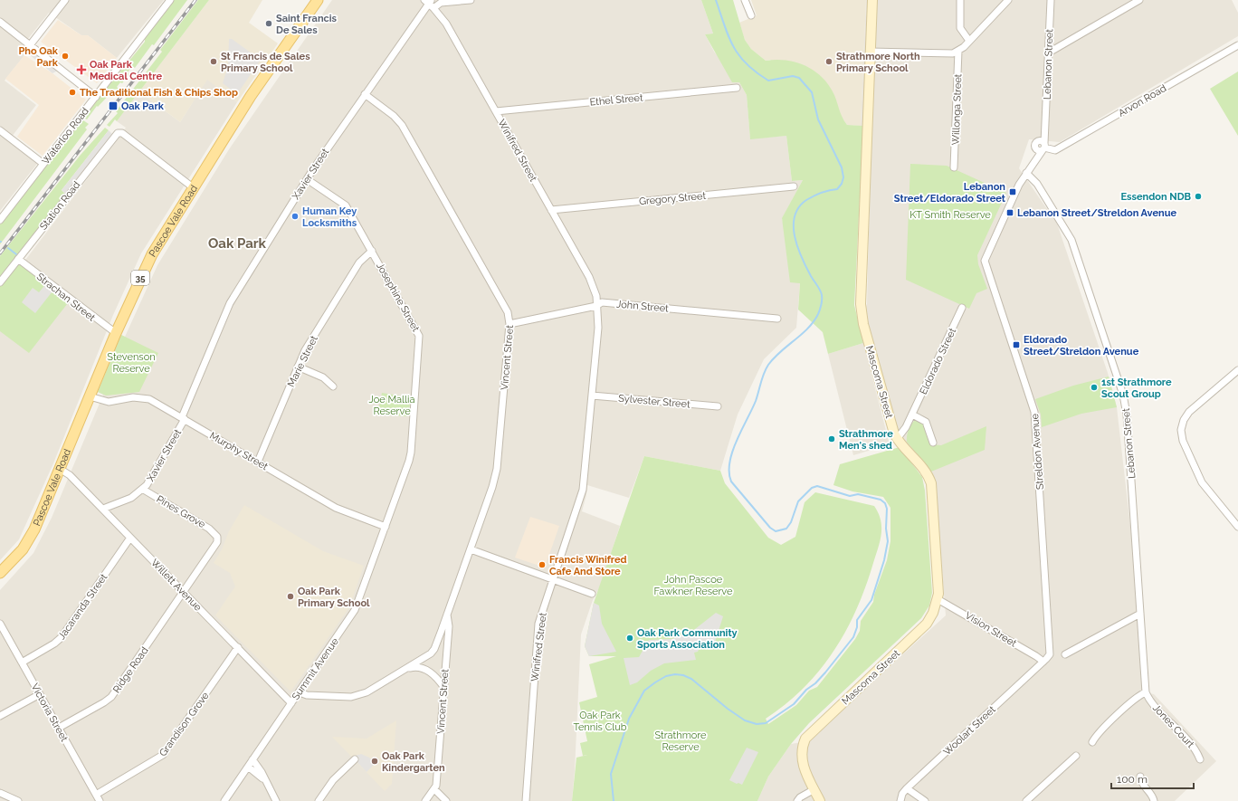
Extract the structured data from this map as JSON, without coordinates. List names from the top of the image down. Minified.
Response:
{"streets":{"main road":["Pascoe Vale Road","35","Mascoma Street"],"street":["Lebanon Street","Ethel Street","Arvon Road","Willonga Street","Waterloo Road","Winifred Street","Xavier Street","Gregory Street","Station Road","Strachan Street","Josephine Street","John Street","Vincent Street","Marie Street","Eldorado Street","Sylvester Street","Murphy Street","Streldon Avenue","Pines Grove","Willett Avenue","Jacaranda Street","Vision Street","Summit Avenue","Ridge Road","Victoria Street","Grandison Grove","Jones Court","Woolart Street"]},"crossings":[["Lebanon Street","Arvon Road"],["Lebanon Street","Streldon Avenue"],["Lebanon Street","Jones Court"],["Ethel Street","Winifred Street"],["Winifred Street","Xavier Street"],["Winifred Street","Gregory Street"],["Winifred Street","John Street"],["Winifred Street","Sylvester Street"],["Xavier Street","Josephine Street"],["Xavier Street","Vincent Street"],["Xavier Street","Murphy Street"],["Xavier Street","Pines Grove"],["Xavier Street","Willett Avenue"],["Station Road","Pascoe Vale Road"],["Station Road","Strachan Street"],["Pascoe Vale Road","Strachan Street"],["Pascoe Vale Road","Murphy Street"],["Pascoe Vale Road","Willett Avenue"],["Josephine Street","Marie Street"],["Josephine Street","Murphy Street"],["Josephine Street","Summit Avenue"],["John Street","Vincent Street"],["Vincent Street","Summit Avenue"],["Marie Street","Murphy Street"],["Eldorado Street","Mascoma Street"],["Mascoma Street","Vision Street"],["Murphy Street","Summit Avenue"],["Streldon Avenue","Vision Street"],["Streldon Avenue","Woolart Street"],["Pines Grove","Willett Avenue"],["Pines Grove","Ridge Road"],["Willett Avenue","Jacaranda Street"],["Willett Avenue","Summit Avenue"],["Willett Avenue","Ridge Road"],["Willett Avenue","Grandison Grove"],["Jacaranda Street","Victoria Street"],["Vision Street","Woolart Street"],["Ridge Road","Victoria Street"],["Victoria Street","Grandison Grove"]],"districts":["Oak Park"],"parks":["KT Smith Reserve","Stevenson Reserve","Joe Mallia Reserve","John Pascoe Fawkner Reserve","Oak Park Tennis Club","Strathmore Reserve"],"places":{"other":["Saint Francis De Sales","Pho Oak Park","St Francis de Sales Primary School","Strathmore North Primary School","The Traditional Fish & Chips Shop","Essendon NDB","Human Key Locksmiths","1st Strathmore Scout Group","Strathmore Men's shed","Francis Winifred Cafe And Store","Oak Park Primary School","Oak Park Community Sports Association","Oak Park Kindergarten"],"health":["Oak Park Medical Centre"],"transit":["Oak Park","Lebanon Street/Eldorado Street","Lebanon Street/Streldon Avenue","Eldorado Street/Streldon Avenue"]},"scale_bar":"100 m"}
